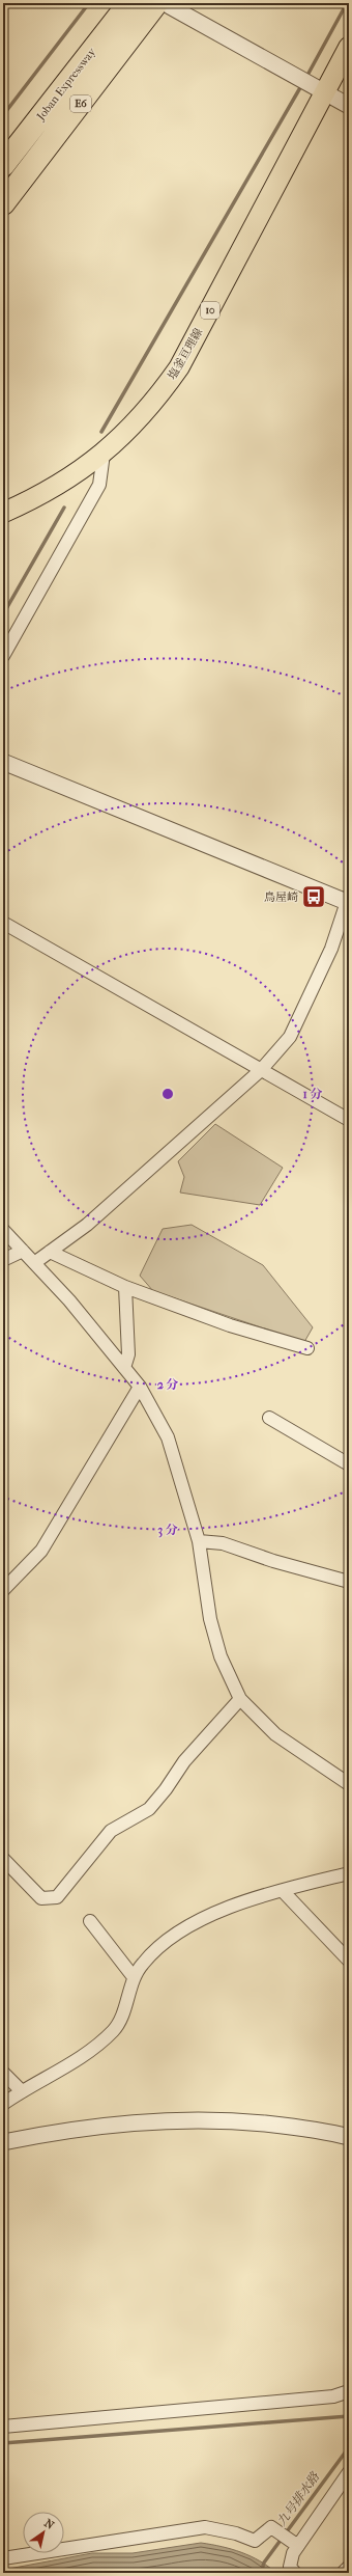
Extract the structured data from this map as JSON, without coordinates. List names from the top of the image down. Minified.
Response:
{"streets":{"highway":["Joban Expressway","E6"],"main road":["10","塩釜亘理線"]},"water":["九号排水路"],"places":{"bus stop":["鳥屋崎"]},"north":"top right","rings":["1 分","2 分","3 分"]}
